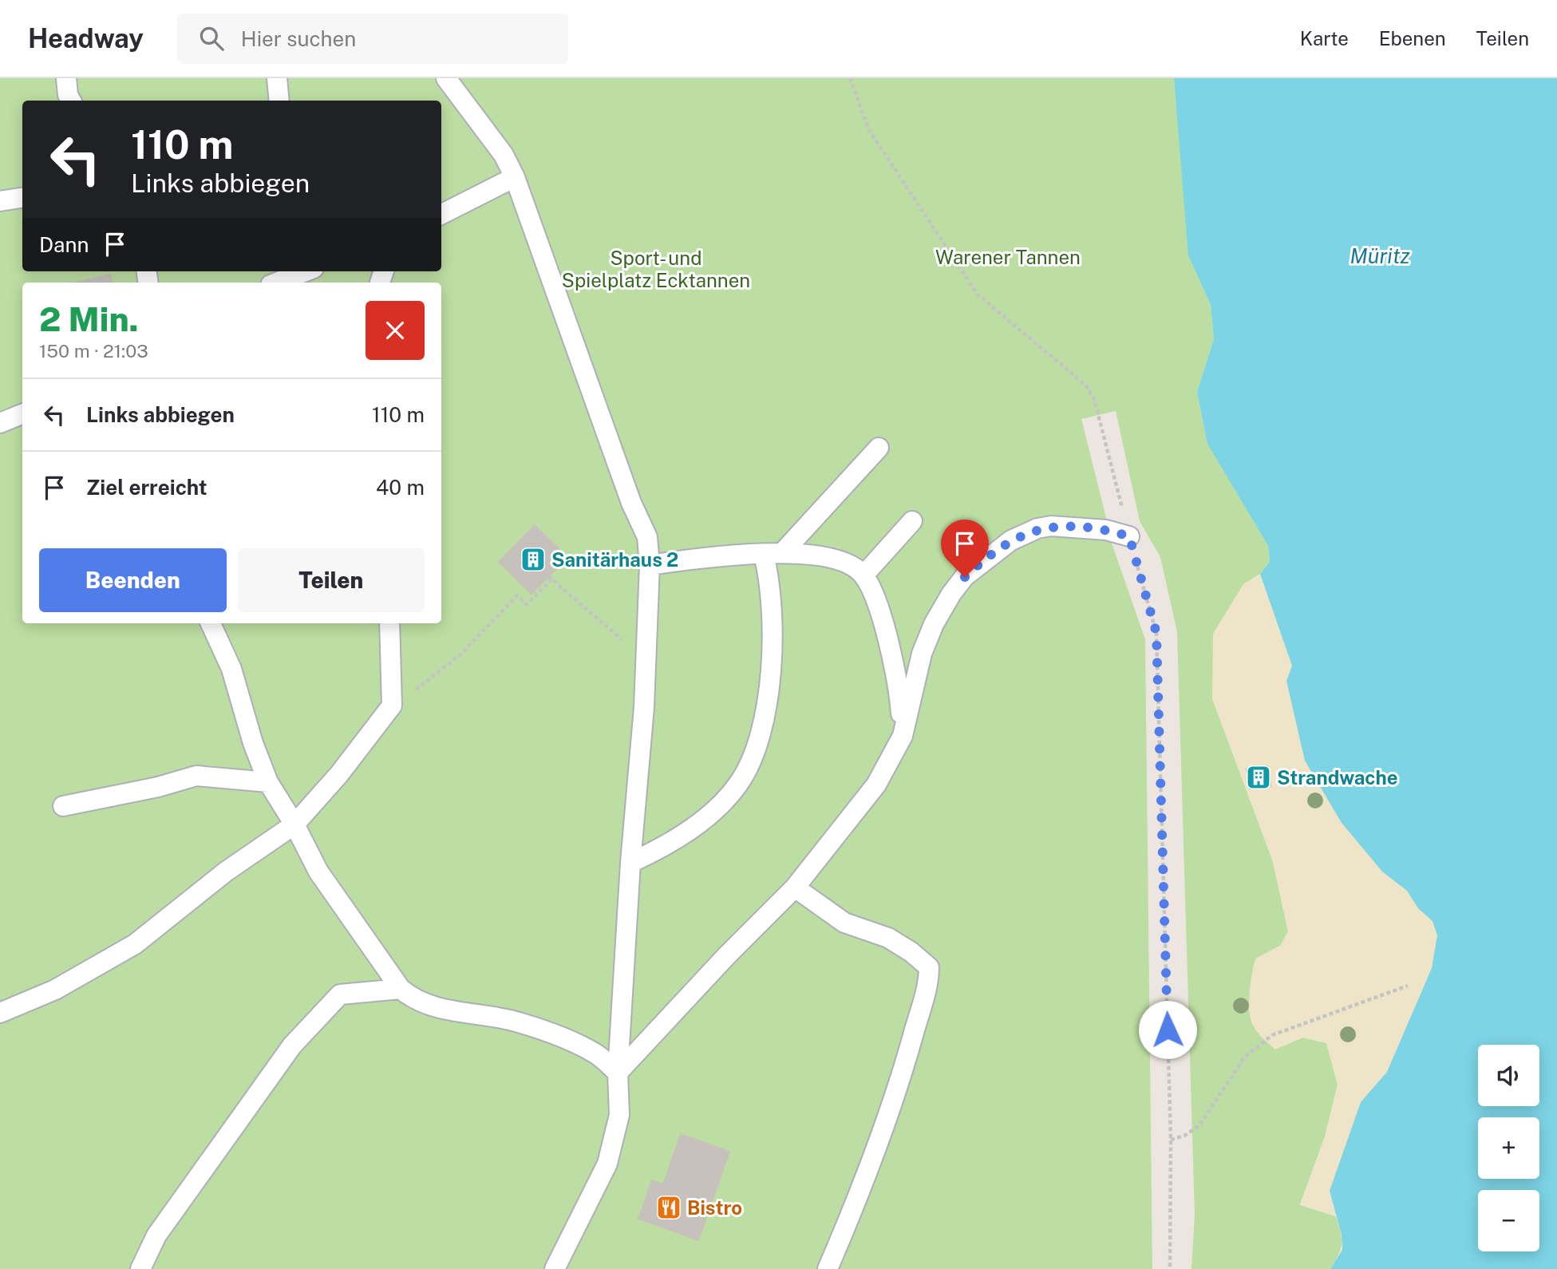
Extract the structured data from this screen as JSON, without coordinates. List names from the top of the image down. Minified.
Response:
{"water":["Müritz"],"parks":["Warener Tannen","Sport- und Spielplatz Ecktannen"],"places":{"building":["Sanitärhaus 2","Strandwache"],"restaurant":["Bistro"]},"page":{"header":"Headway","search":"Hier suchen","nav":["Karte","Ebenen","Teilen"],"turn":["110 m","Links abbiegen"],"then":"Dann","heading":["2 Min.","150 m · 21:03"],"list":[{"name":"Links abbiegen","value":"110 m"},{"name":"Ziel erreicht","value":"40 m"}],"buttons":["Beenden","Teilen"],"map_buttons":["+","−"]}}
